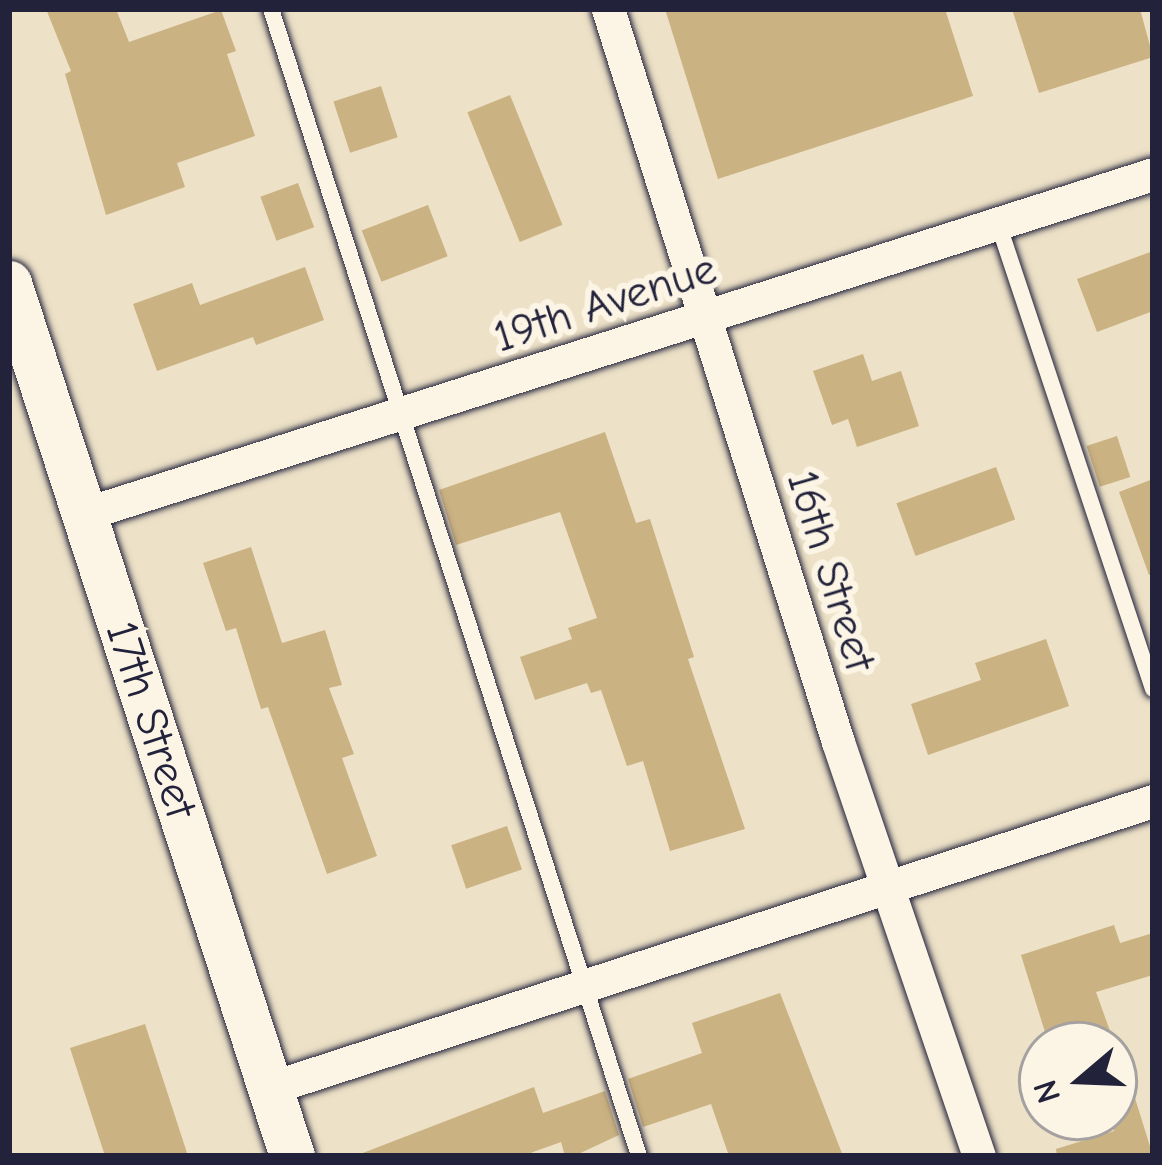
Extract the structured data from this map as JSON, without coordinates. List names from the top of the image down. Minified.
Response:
{"streets":{"main road":["17th Street"],"street":["19th Avenue","16th Street"]},"crossings":[["19th Avenue","16th Street"],["19th Avenue","17th Street"]],"north":"left"}
